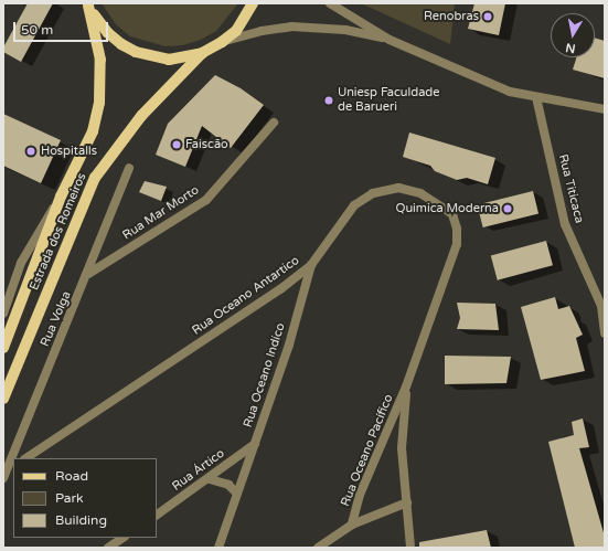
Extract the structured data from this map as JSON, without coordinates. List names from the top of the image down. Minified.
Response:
{"streets":{"main road":["Estrada dos Romeiros"],"street":["Rua Titicaca","Rua Mar Morto","Rua Oceano Antartico","Rua Volga","Rua Oceano Indíco","Rua Oceano Pacífico","Rua Ártico"]},"crossings":[["Rua Mar Morto","Rua Volga"],["Rua Oceano Antartico","Rua Oceano Indíco"],["Rua Oceano Antartico","Rua Oceano Pacífico"],["Rua Oceano Indíco","Rua Ártico"]],"places":["Renobras","Uniesp Faculdade de Barueri","Faiscão","HospitalIs","Quimica Moderna"],"legend":["Road","Park","Building"],"scale_bar":"50 m","north":"bottom"}
